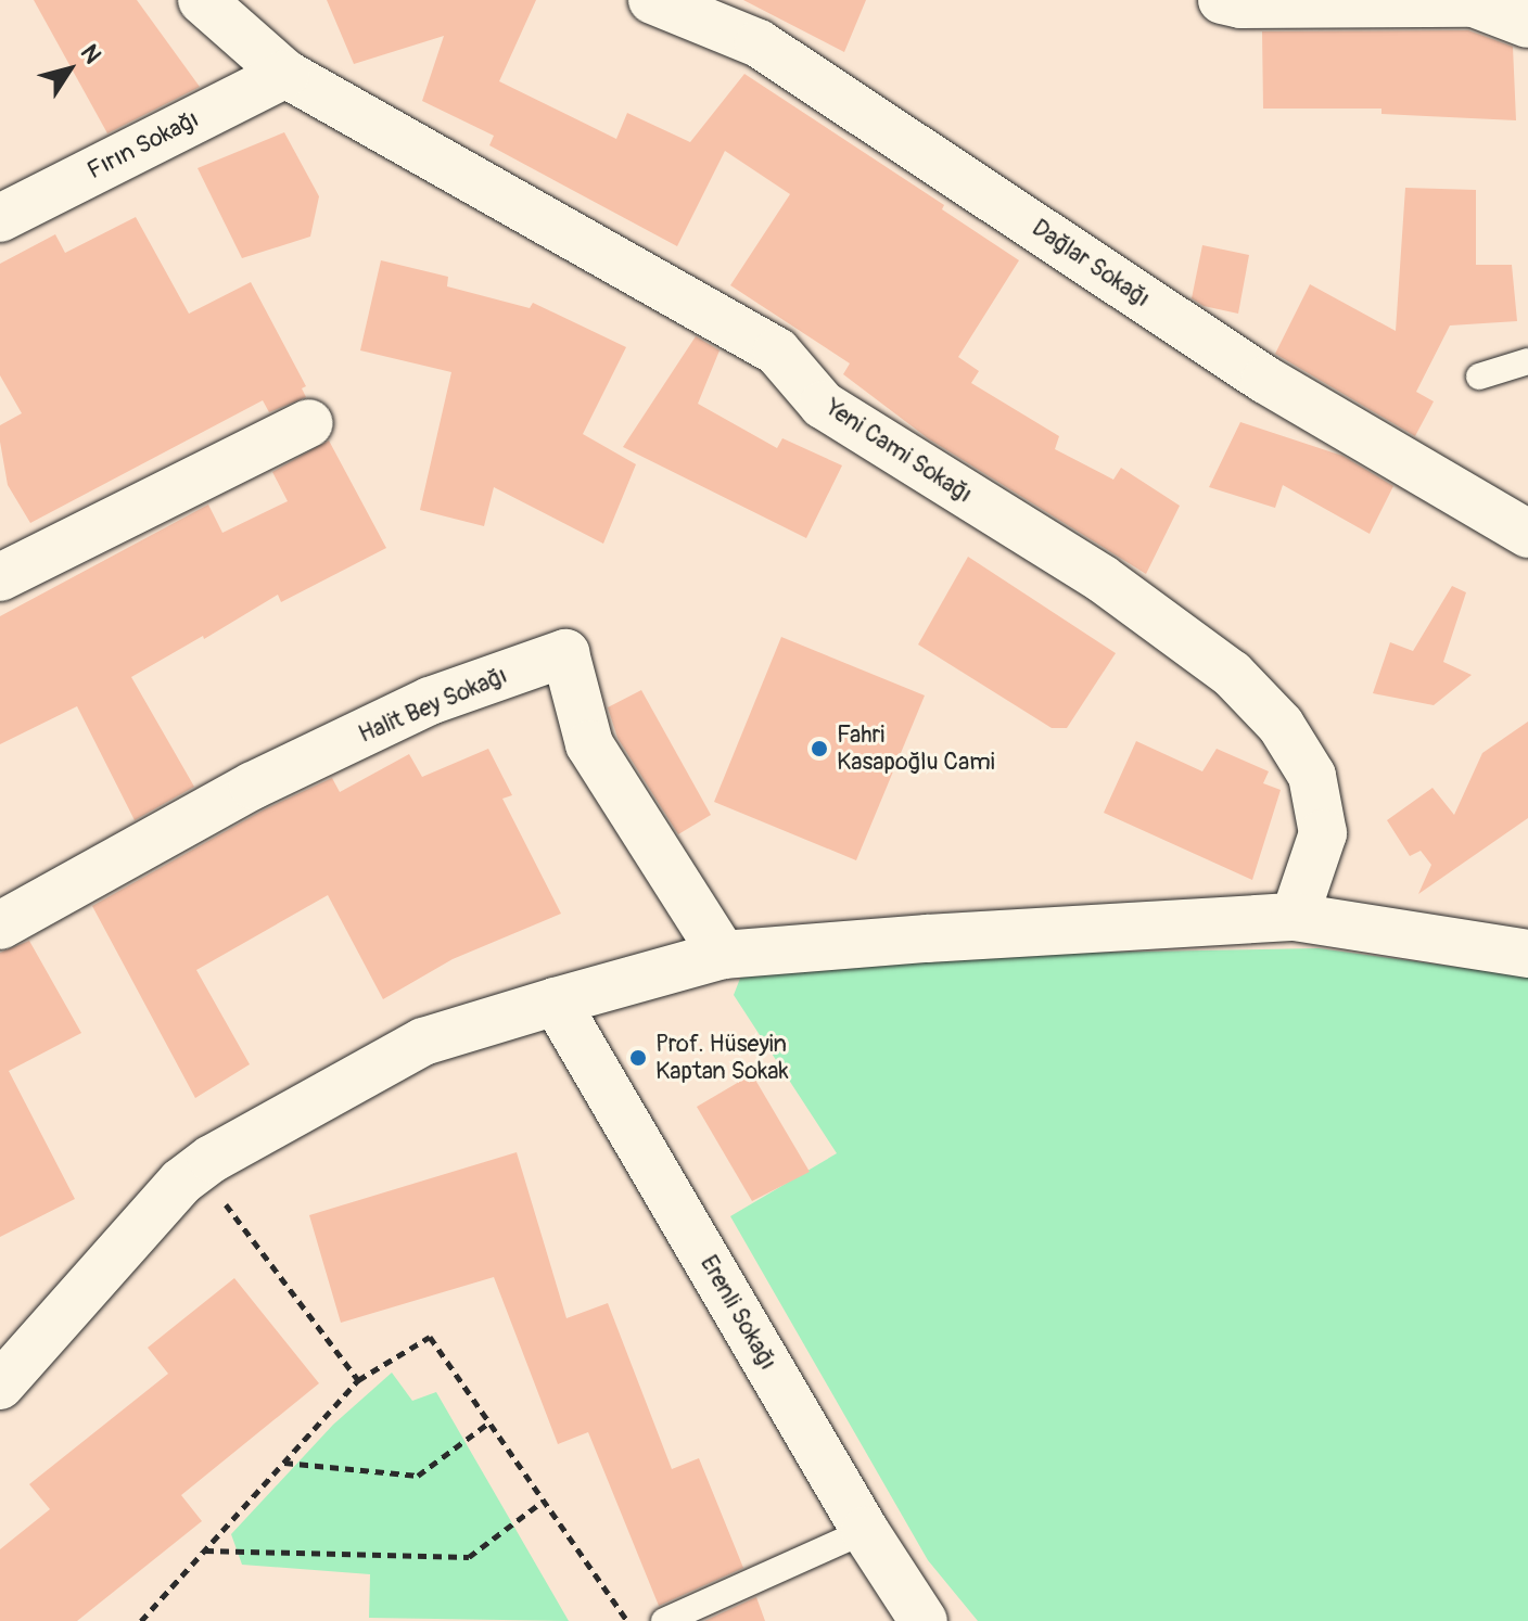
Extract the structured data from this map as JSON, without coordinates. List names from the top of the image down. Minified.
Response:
{"streets":{"street":["Fırın Sokağı","Dağlar Sokağı","Yeni Cami Sokağı","Halit Bey Sokağı","Erenli Sokağı"]},"crossings":[["Fırın Sokağı","Yeni Cami Sokağı"]],"places":["Fahri Kasapoğlu Cami","Prof. Hüseyin Kaptan Sokak"],"north":"top right"}
